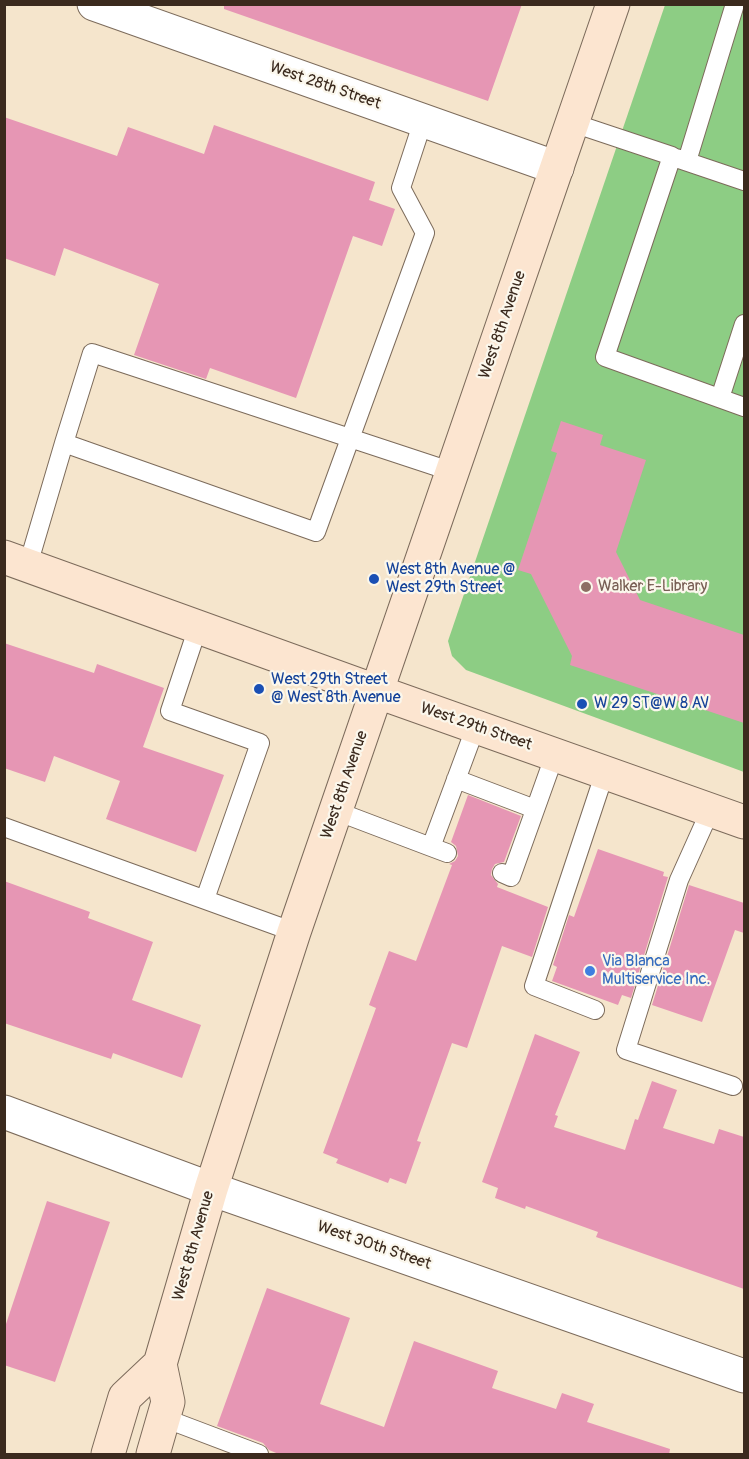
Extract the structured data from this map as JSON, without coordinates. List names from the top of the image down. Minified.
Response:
{"streets":{"street":["West 28th Street","West 8th Avenue","West 29th Street","West 30th Street"]},"crossings":[["West 28th Street","West 8th Avenue"],["West 8th Avenue","West 29th Street"],["West 8th Avenue","West 30th Street"]],"places":["West 8th Avenue @ West 29th Street","Walker E-Library","West 29th Street @ West 8th Avenue","W 29 ST@W 8 AV","Via Blanca Multiservice Inc."]}
